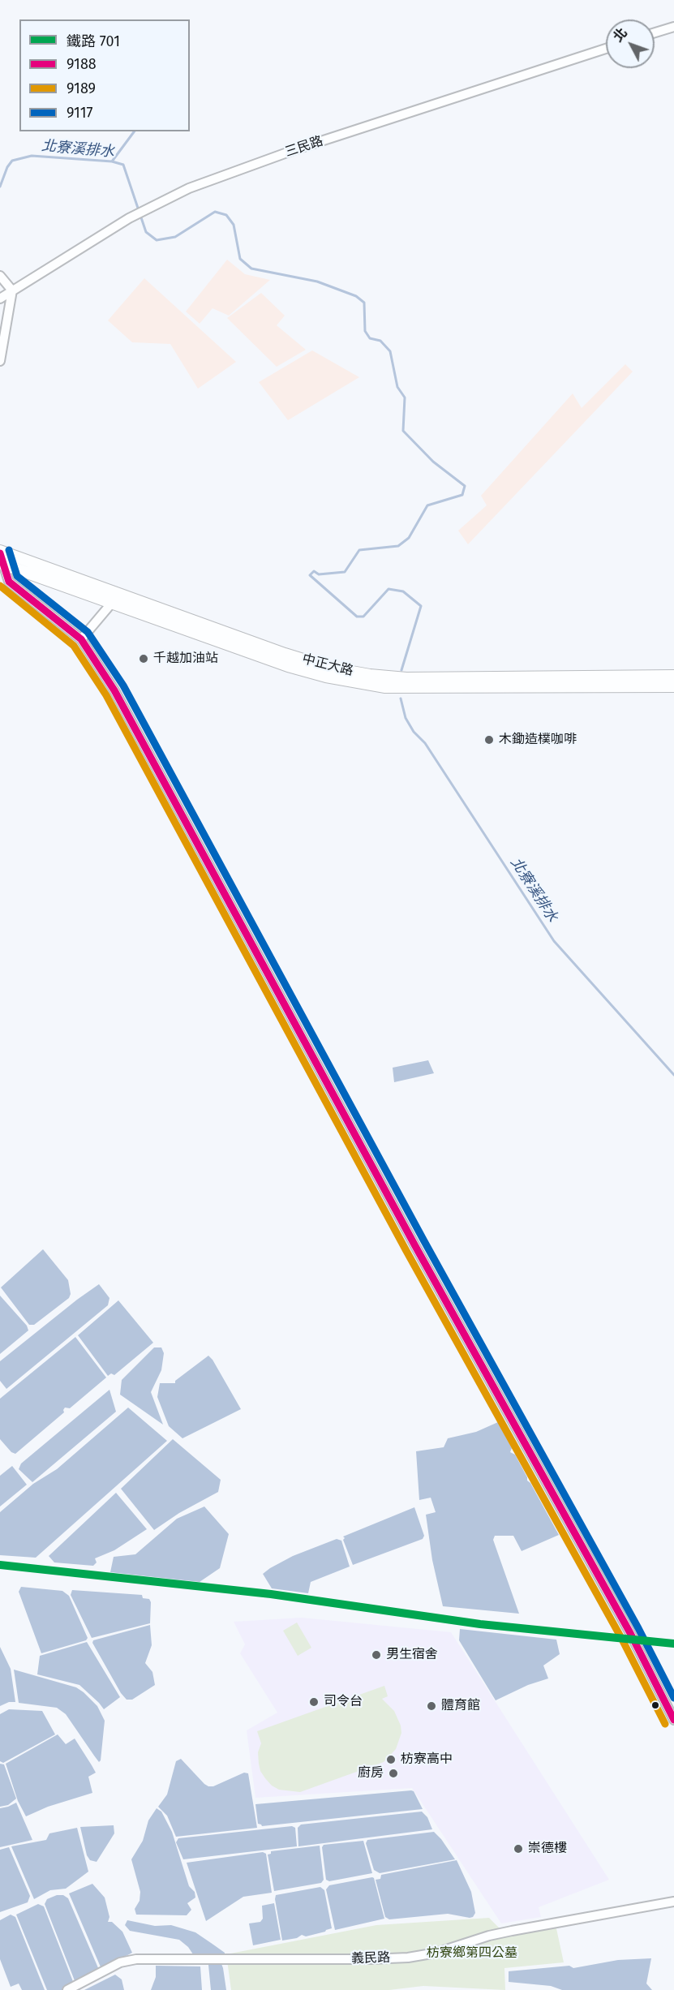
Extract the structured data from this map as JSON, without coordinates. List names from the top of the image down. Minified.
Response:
{"streets":{"main road":["中正大路"],"street":["三民路","義民路"]},"water":["北寮溪排水"],"parks":["枋寮鄉第四公墓"],"places":["千越加油站","木鋤造樸咖啡","男生宿舍","司令台","體育館","枋寮高中","廚房","崇德樓"],"lines":["transit line 9117","transit line 9188","transit line 9189","rail line 701"],"legend":["鐵路 701","9188","9189","9117"],"north":"top left"}
